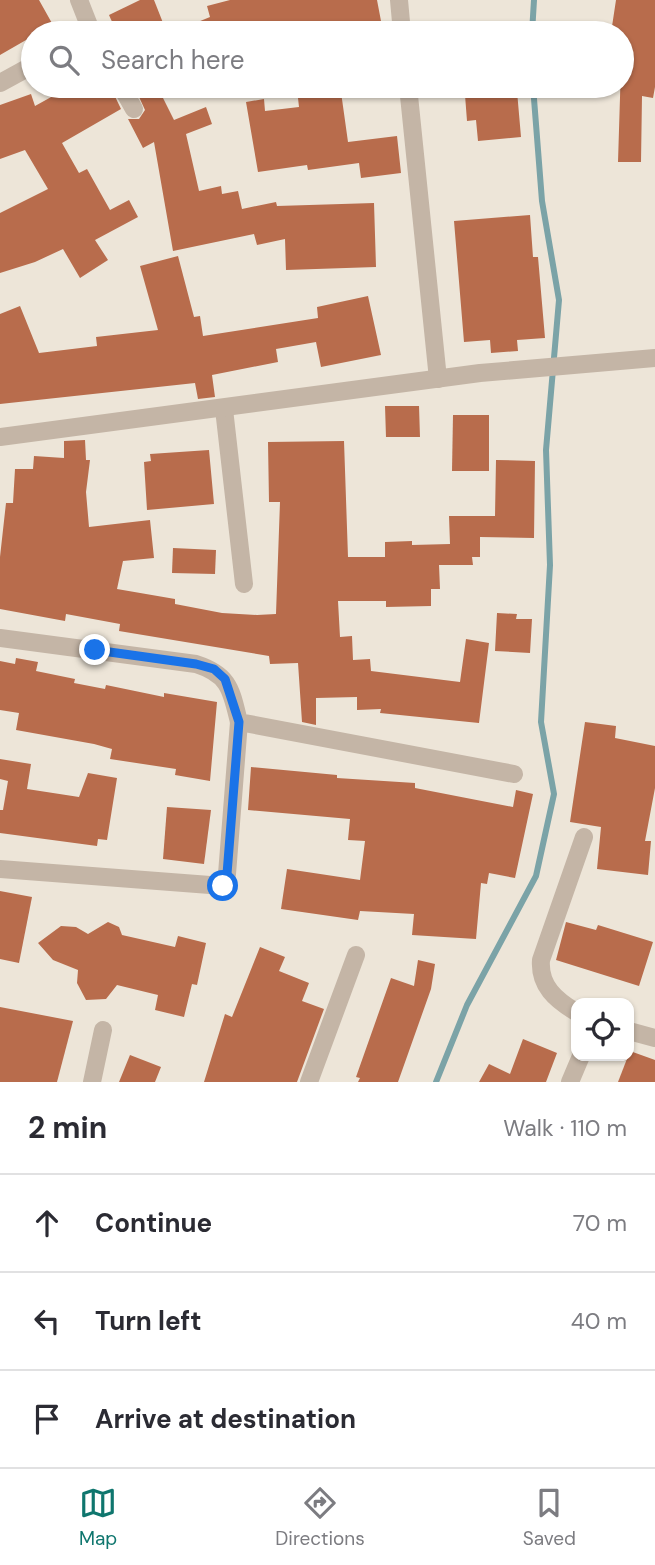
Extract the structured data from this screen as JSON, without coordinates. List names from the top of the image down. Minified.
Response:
{"page":{"search":"Search here","heading":["2 min","Walk · 110 m"],"list":[["Continue","70 m"],["Turn left","40 m"],"Arrive at destination"],"nav":["Map","Directions","Saved"]}}
